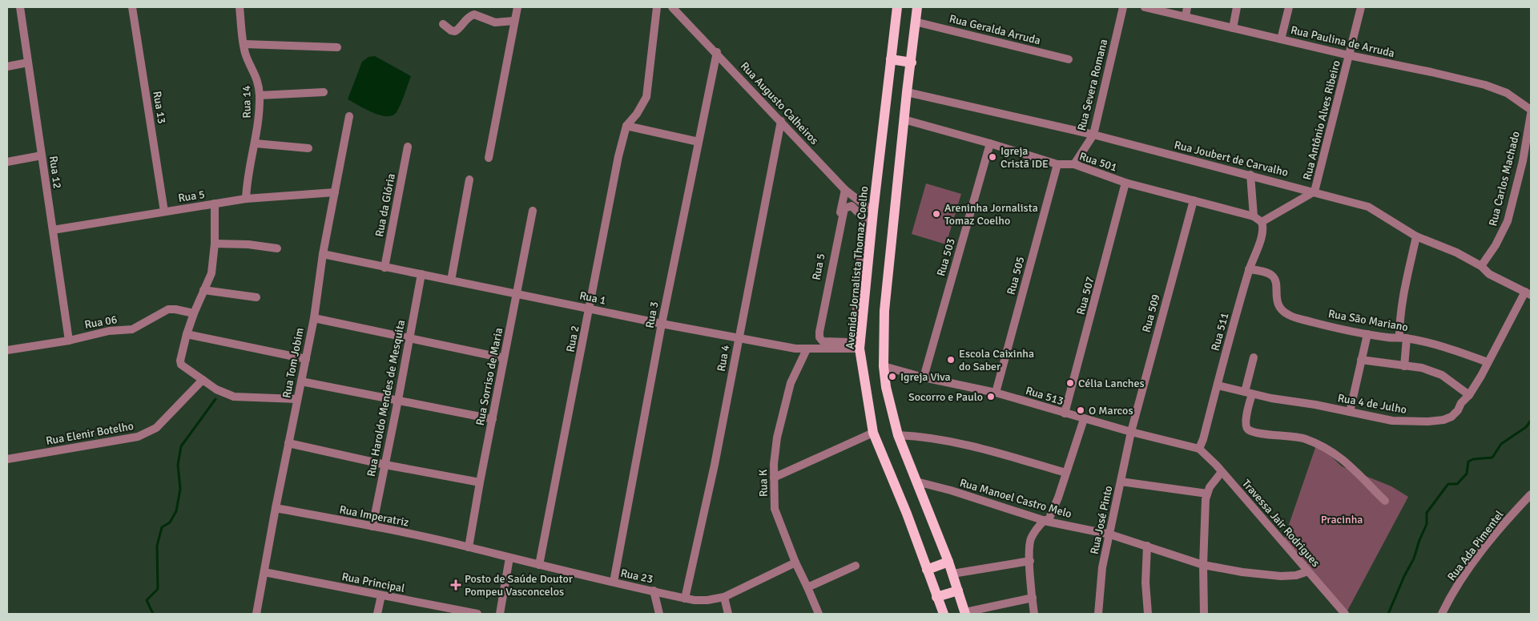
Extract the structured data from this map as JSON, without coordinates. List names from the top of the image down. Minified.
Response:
{"streets":{"main road":["Avenida Jornalista Thomaz Coelho"],"street":["Rua Geralda Arruda","Rua Paulina de Arruda","Rua Severa Romana","Rua 14","Rua Augusto Calheiros","Rua 13","Rua Antônio Alves Ribeiro","Rua Joubert de Carvalho","Rua 501","Rua 12","Rua Carlos Machado","Rua 5","Rua da Glória","Rua 503","Rua 505","Rua 507","Rua 1","Rua 509","Rua 3","Rua São Mariano","Rua 06","Rua 511","Rua 2","Rua 4","Rua Tom Jobim","Rua Sorriso de Maria","Rua 513","Rua Haroldo Mendes de Mesquita","Rua 4 de Julho","Rua Elenir Botelho","Rua K","Rua Manoel Castro Melo","Rua Imperatriz","Rua José Pinto","Travessa Jair Rodrigues","Rua Ada Pimentel","Rua 23","Rua Principal"]},"crossings":[["Rua Paulina de Arruda","Rua Antônio Alves Ribeiro"],["Rua Severa Romana","Rua Joubert de Carvalho"],["Rua Severa Romana","Rua 501"],["Rua 14","Rua 5"],["Rua Augusto Calheiros","Rua 5"],["Rua Augusto Calheiros","Avenida Jornalista Thomaz Coelho"],["Rua Augusto Calheiros","Rua 3"],["Rua Augusto Calheiros","Rua 4"],["Rua 13","Rua 5"],["Rua Antônio Alves Ribeiro","Rua Joubert de Carvalho"],["Rua Joubert de Carvalho","Rua Carlos Machado"],["Rua Joubert de Carvalho","Rua 4 de Julho"],["Rua 501","Rua 503"],["Rua 501","Rua 505"],["Rua 501","Rua 507"],["Rua 501","Rua 509"],["Rua 501","Rua 511"],["Rua 12","Rua 5"],["Rua 12","Rua 06"],["Rua 5","Rua 1"],["Rua 5","Rua Tom Jobim"],["Rua 5","Rua K"],["Rua da Glória","Rua 1"],["Rua 503","Rua 513"],["Avenida Jornalista Thomaz Coelho","Rua 1"],["Rua 505","Rua 513"],["Rua 507","Rua 513"],["Rua 1","Rua 3"],["Rua 1","Rua 2"],["Rua 1","Rua 4"],["Rua 1","Rua Tom Jobim"],["Rua 1","Rua Sorriso de Maria"],["Rua 1","Rua Haroldo Mendes de Mesquita"],["Rua 1","Rua K"],["Rua 509","Rua 513"],["Rua 509","Rua José Pinto"],["Rua 3","Rua 23"],["Rua São Mariano","Rua 511"],["Rua São Mariano","Rua 4 de Julho"],["Rua 511","Rua 513"],["Rua 511","Rua 4 de Julho"],["Rua 511","Travessa Jair Rodrigues"],["Rua 2","Rua 23"],["Rua 4","Rua 23"],["Rua Tom Jobim","Rua Imperatriz"],["Rua Tom Jobim","Rua Principal"],["Rua Sorriso de Maria","Rua Imperatriz"],["Rua Sorriso de Maria","Rua 23"],["Rua 513","Rua José Pinto"],["Rua 513","Travessa Jair Rodrigues"],["Rua Haroldo Mendes de Mesquita","Rua Imperatriz"],["Rua K","Rua 23"],["Rua Manoel Castro Melo","Rua José Pinto"],["Rua Manoel Castro Melo","Travessa Jair Rodrigues"],["Rua Imperatriz","Rua 23"]],"parks":["Pracinha"],"places":{"other":["Igreja Cristã IDE","Areninha Jornalista Tomaz Coelho","Escola Caixinha do Saber","Igreja Viva","Célia Lanches","Socorro e Paulo","O Marcos"],"health":["Posto de Saúde Doutor Pompeu Vasconcelos"]}}
